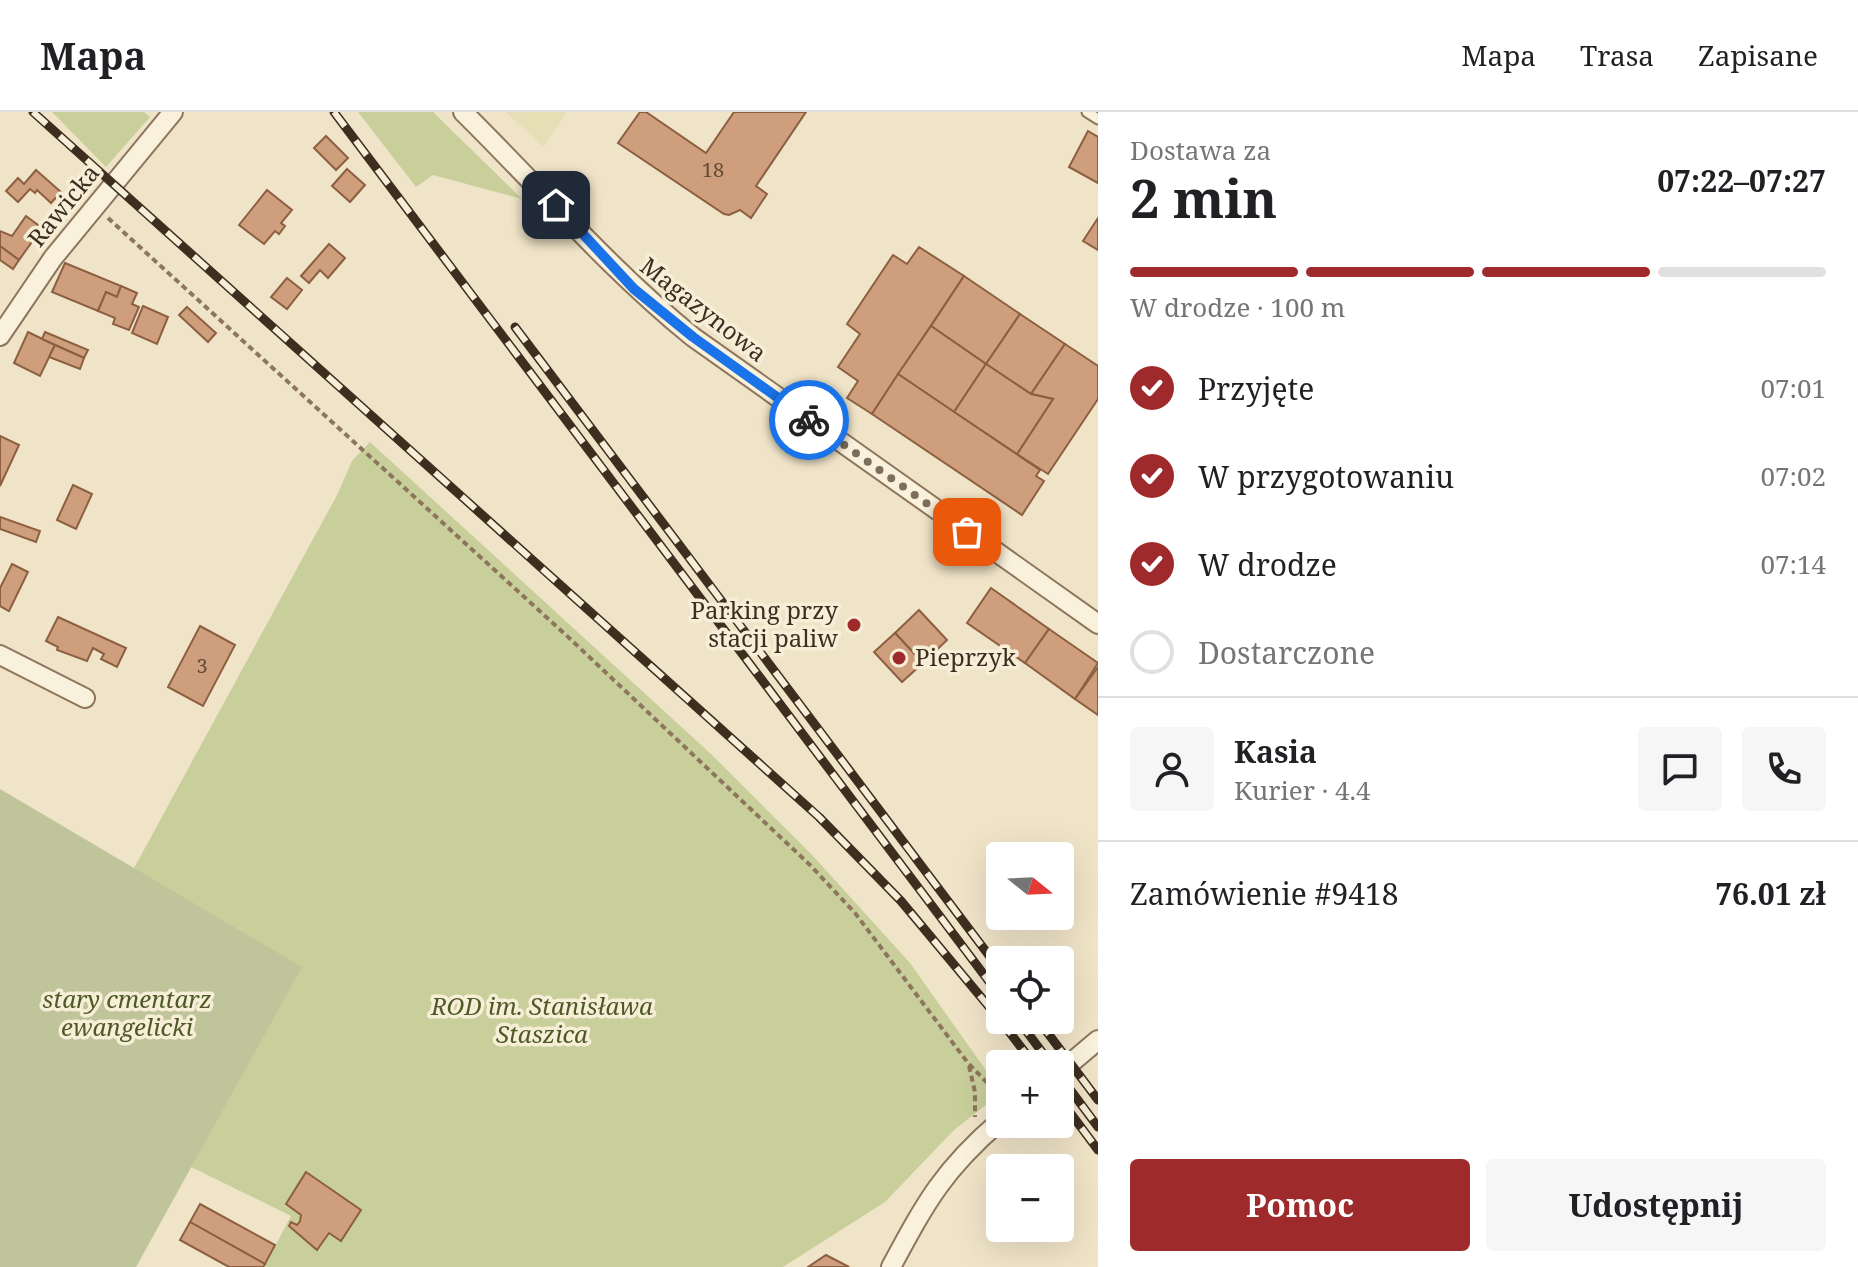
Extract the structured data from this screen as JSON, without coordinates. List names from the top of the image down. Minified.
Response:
{"streets":{"street":["Rawicka","Magazynowa"]},"parks":["stary cmentarz ewangelicki","ROD im. Stanisława Staszica"],"places":["Parking przy stacji paliw","Pieprzyk"],"house_numbers":["18","3"],"north":"right","page":{"header":"Mapa","nav":["Mapa","Trasa","Zapisane"],"heading":["2 min","Dostawa za","07:22–07:27"],"panel":["Kasia","Kurier · 4.4","Zamówienie #9418","76.01 zł"],"bar":"W drodze · 100 m","list":[["Przyjęte","07:01"],["W przygotowaniu","07:02"],["W drodze","07:14"],"Dostarczone"],"map_buttons":["+","−"],"buttons":["Pomoc","Udostępnij"]}}
